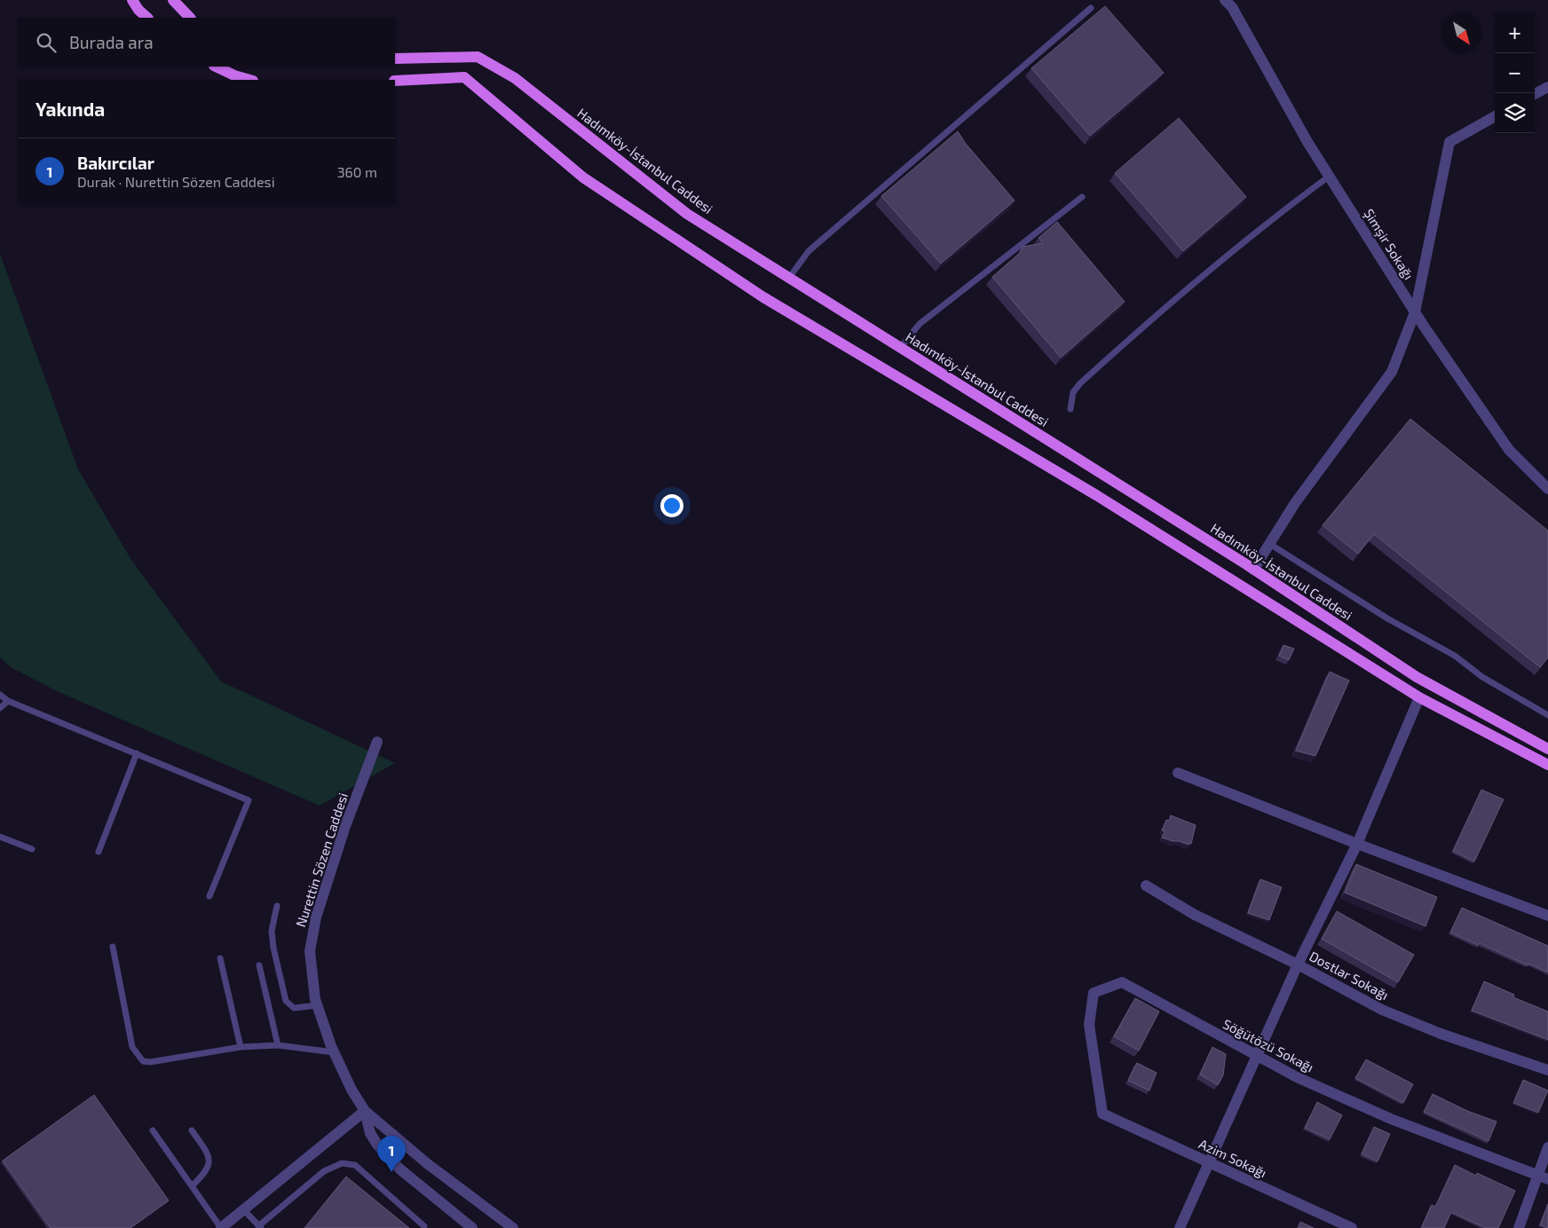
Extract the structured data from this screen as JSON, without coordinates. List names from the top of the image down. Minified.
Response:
{"streets":{"main road":["Hadımköy-İstanbul Caddesi"],"street":["Şimşir Sokağı","Nurettin Sözen Caddesi","Dostlar Sokağı","Söğütözü Sokağı","Azim Sokağı"]},"crossings":[["Söğütözü Sokağı","Azim Sokağı"]],"north":"bottom right","page":{"map_buttons":["+","−"],"search":"Burada ara","heading":"Yakında","list":[{"mark":"1","name":"Bakırcılar","note":"Durak · Nurettin Sözen Caddesi","value":"360 m"}],"pins":"1"}}
